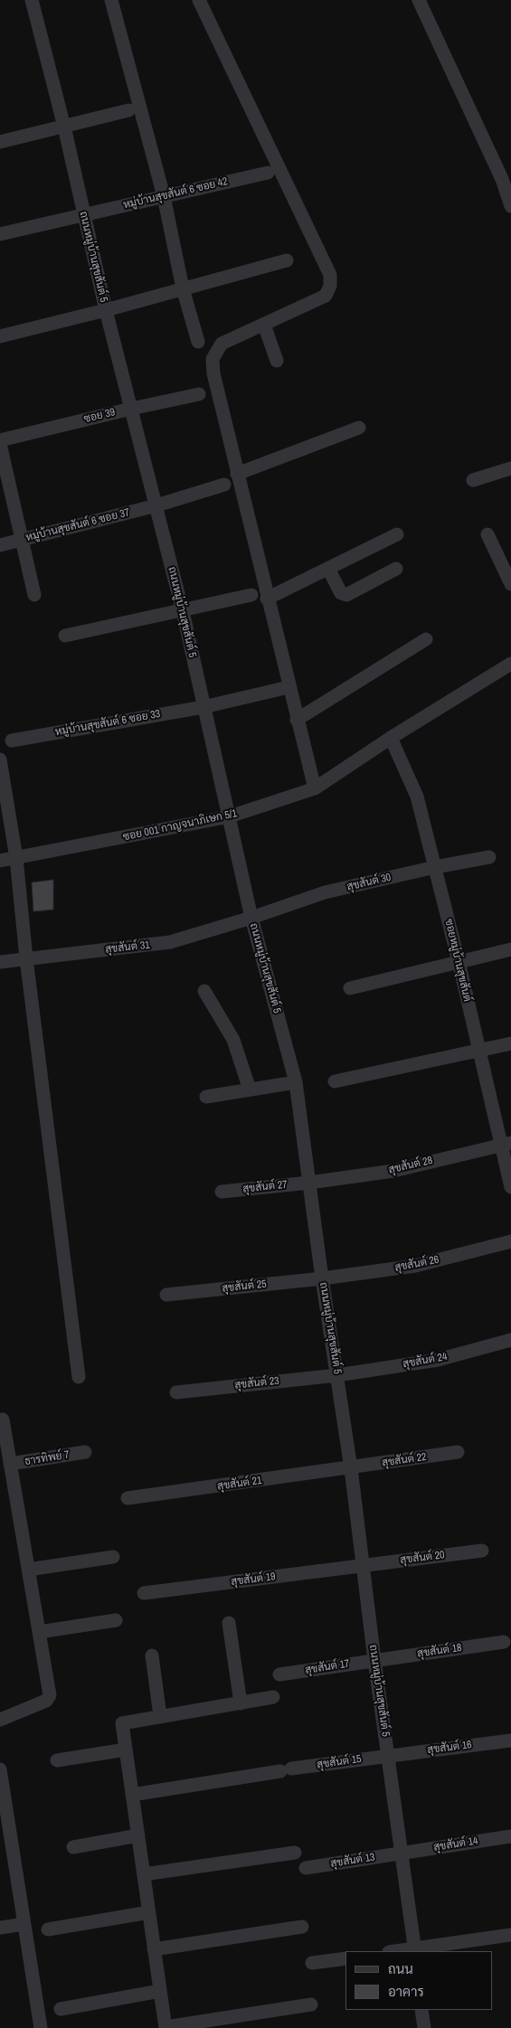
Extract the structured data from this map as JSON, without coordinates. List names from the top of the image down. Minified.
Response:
{"streets":{"street":["หมู่บ้านสุขสันต์ 6 ซอย 42","ถนนหมู่บ้านสุขสันต์ 5","ซอย 39","หมู่บ้านสุขสันต์ 6 ซอย 37","หมู่บ้านสุขสันต์ 6 ซอย 33","ซอย 001 กาญจนาภิเษก 5/1","สุขสันต์ 30","สุขสันต์ 31","ซอยหมู่บ้านสุขสันต์","สุขสันต์ 28","สุขสันต์ 27","สุขสันต์ 26","สุขสันต์ 25","สุขสันต์ 24","สุขสันต์ 23","ธารทิพย์ 7","สุขสันต์ 22","สุขสันต์ 21","สุขสันต์ 20","สุขสันต์ 19","สุขสันต์ 18","สุขสันต์ 17","สุขสันต์ 16","สุขสันต์ 15","สุขสันต์ 14","สุขสันต์ 13"]},"crossings":[["หมู่บ้านสุขสันต์ 6 ซอย 42","ถนนหมู่บ้านสุขสันต์ 5"],["ถนนหมู่บ้านสุขสันต์ 5","ซอย 39"],["ถนนหมู่บ้านสุขสันต์ 5","หมู่บ้านสุขสันต์ 6 ซอย 37"],["ถนนหมู่บ้านสุขสันต์ 5","หมู่บ้านสุขสันต์ 6 ซอย 33"],["ถนนหมู่บ้านสุขสันต์ 5","ซอย 001 กาญจนาภิเษก 5/1"],["ถนนหมู่บ้านสุขสันต์ 5","สุขสันต์ 30"],["ถนนหมู่บ้านสุขสันต์ 5","สุขสันต์ 31"],["ถนนหมู่บ้านสุขสันต์ 5","สุขสันต์ 28"],["ถนนหมู่บ้านสุขสันต์ 5","สุขสันต์ 27"],["ถนนหมู่บ้านสุขสันต์ 5","สุขสันต์ 26"],["ถนนหมู่บ้านสุขสันต์ 5","สุขสันต์ 25"],["ถนนหมู่บ้านสุขสันต์ 5","สุขสันต์ 24"],["ถนนหมู่บ้านสุขสันต์ 5","สุขสันต์ 23"],["ถนนหมู่บ้านสุขสันต์ 5","สุขสันต์ 22"],["ถนนหมู่บ้านสุขสันต์ 5","สุขสันต์ 21"],["ถนนหมู่บ้านสุขสันต์ 5","สุขสันต์ 20"],["ถนนหมู่บ้านสุขสันต์ 5","สุขสันต์ 19"],["ถนนหมู่บ้านสุขสันต์ 5","สุขสันต์ 18"],["ถนนหมู่บ้านสุขสันต์ 5","สุขสันต์ 17"],["ถนนหมู่บ้านสุขสันต์ 5","สุขสันต์ 16"],["ถนนหมู่บ้านสุขสันต์ 5","สุขสันต์ 15"],["ถนนหมู่บ้านสุขสันต์ 5","สุขสันต์ 14"],["ถนนหมู่บ้านสุขสันต์ 5","สุขสันต์ 13"],["ซอย 001 กาญจนาภิเษก 5/1","ซอยหมู่บ้านสุขสันต์"],["สุขสันต์ 30","สุขสันต์ 31"],["สุขสันต์ 30","ซอยหมู่บ้านสุขสันต์"],["ซอยหมู่บ้านสุขสันต์","สุขสันต์ 28"],["สุขสันต์ 28","สุขสันต์ 27"],["สุขสันต์ 26","สุขสันต์ 25"],["สุขสันต์ 24","สุขสันต์ 23"],["สุขสันต์ 22","สุขสันต์ 21"],["สุขสันต์ 20","สุขสันต์ 19"],["สุขสันต์ 18","สุขสันต์ 17"],["สุขสันต์ 16","สุขสันต์ 15"],["สุขสันต์ 14","สุขสันต์ 13"]],"legend":["ถนน","อาคาร"]}
